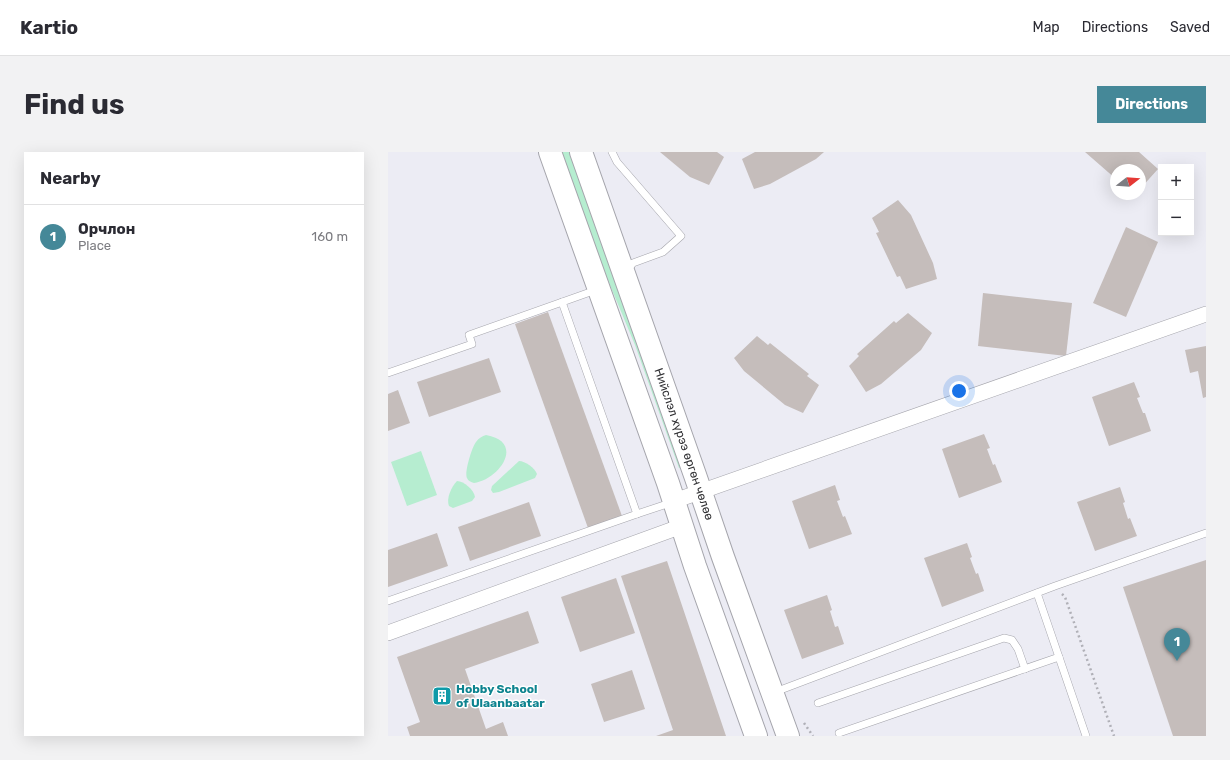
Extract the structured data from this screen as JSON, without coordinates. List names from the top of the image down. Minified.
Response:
{"streets":{"main road":["Нийслэл хүрээ өргөн чөлөө"]},"places":{"building":["Hobby School of Ulaanbaatar"]},"north":"right","page":{"header":"Kartio","nav":["Map","Directions","Saved"],"buttons":"Directions","title":"Find us","heading":"Nearby","map_buttons":["+","−"],"list":[{"mark":"1","name":"Орчлон","note":"Place","value":"160 m"}],"pins":"1"}}
